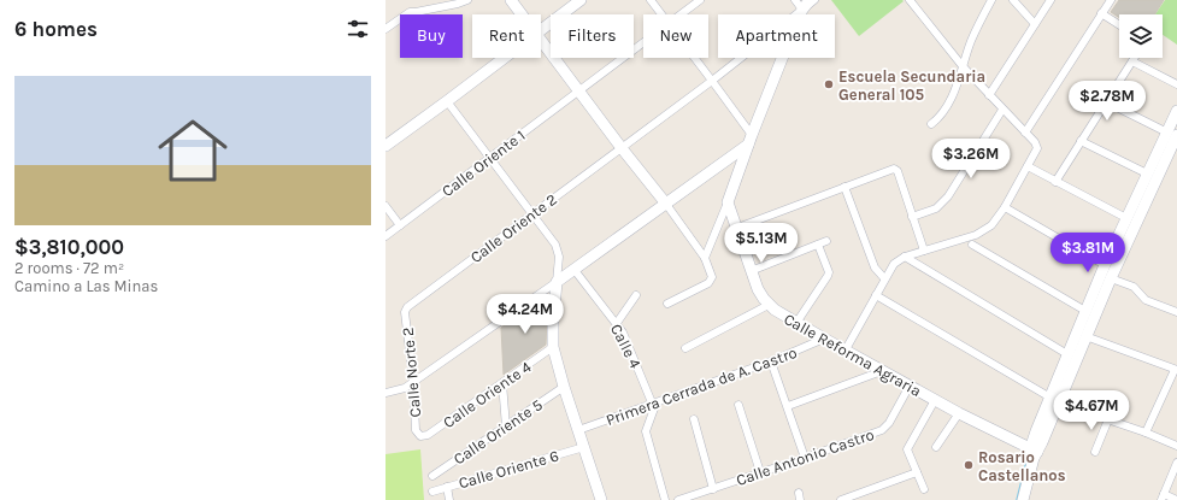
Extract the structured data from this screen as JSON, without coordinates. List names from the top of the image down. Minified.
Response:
{"streets":{"street":["Calle Oriente 1","Calle Oriente 2","Calle 4","Calle Reforma Agraria","Calle Norte 2","Primera Cerrada de A. Castro","Calle Oriente 4","Calle Oriente 5","Calle Antonio Castro","Calle Oriente 6"]},"crossings":[["Calle Oriente 2","Calle Norte 2"],["Calle 4","Primera Cerrada de A. Castro"],["Calle Reforma Agraria","Primera Cerrada de A. Castro"],["Calle Reforma Agraria","Calle Antonio Castro"],["Calle Norte 2","Calle Oriente 4"]],"places":["Escuela Secundaria General 105","Rosario Castellanos"],"page":{"heading":"6 homes","chip":["Buy","Rent","Filters","New","Apartment"],"list":[{"name":"$3,810,000","note":"2 rooms · 72 m² · Camino a Las Minas"}],"price":["$2.78M","$3.26M","$5.13M","$3.81M","$4.24M","$4.67M"]}}
